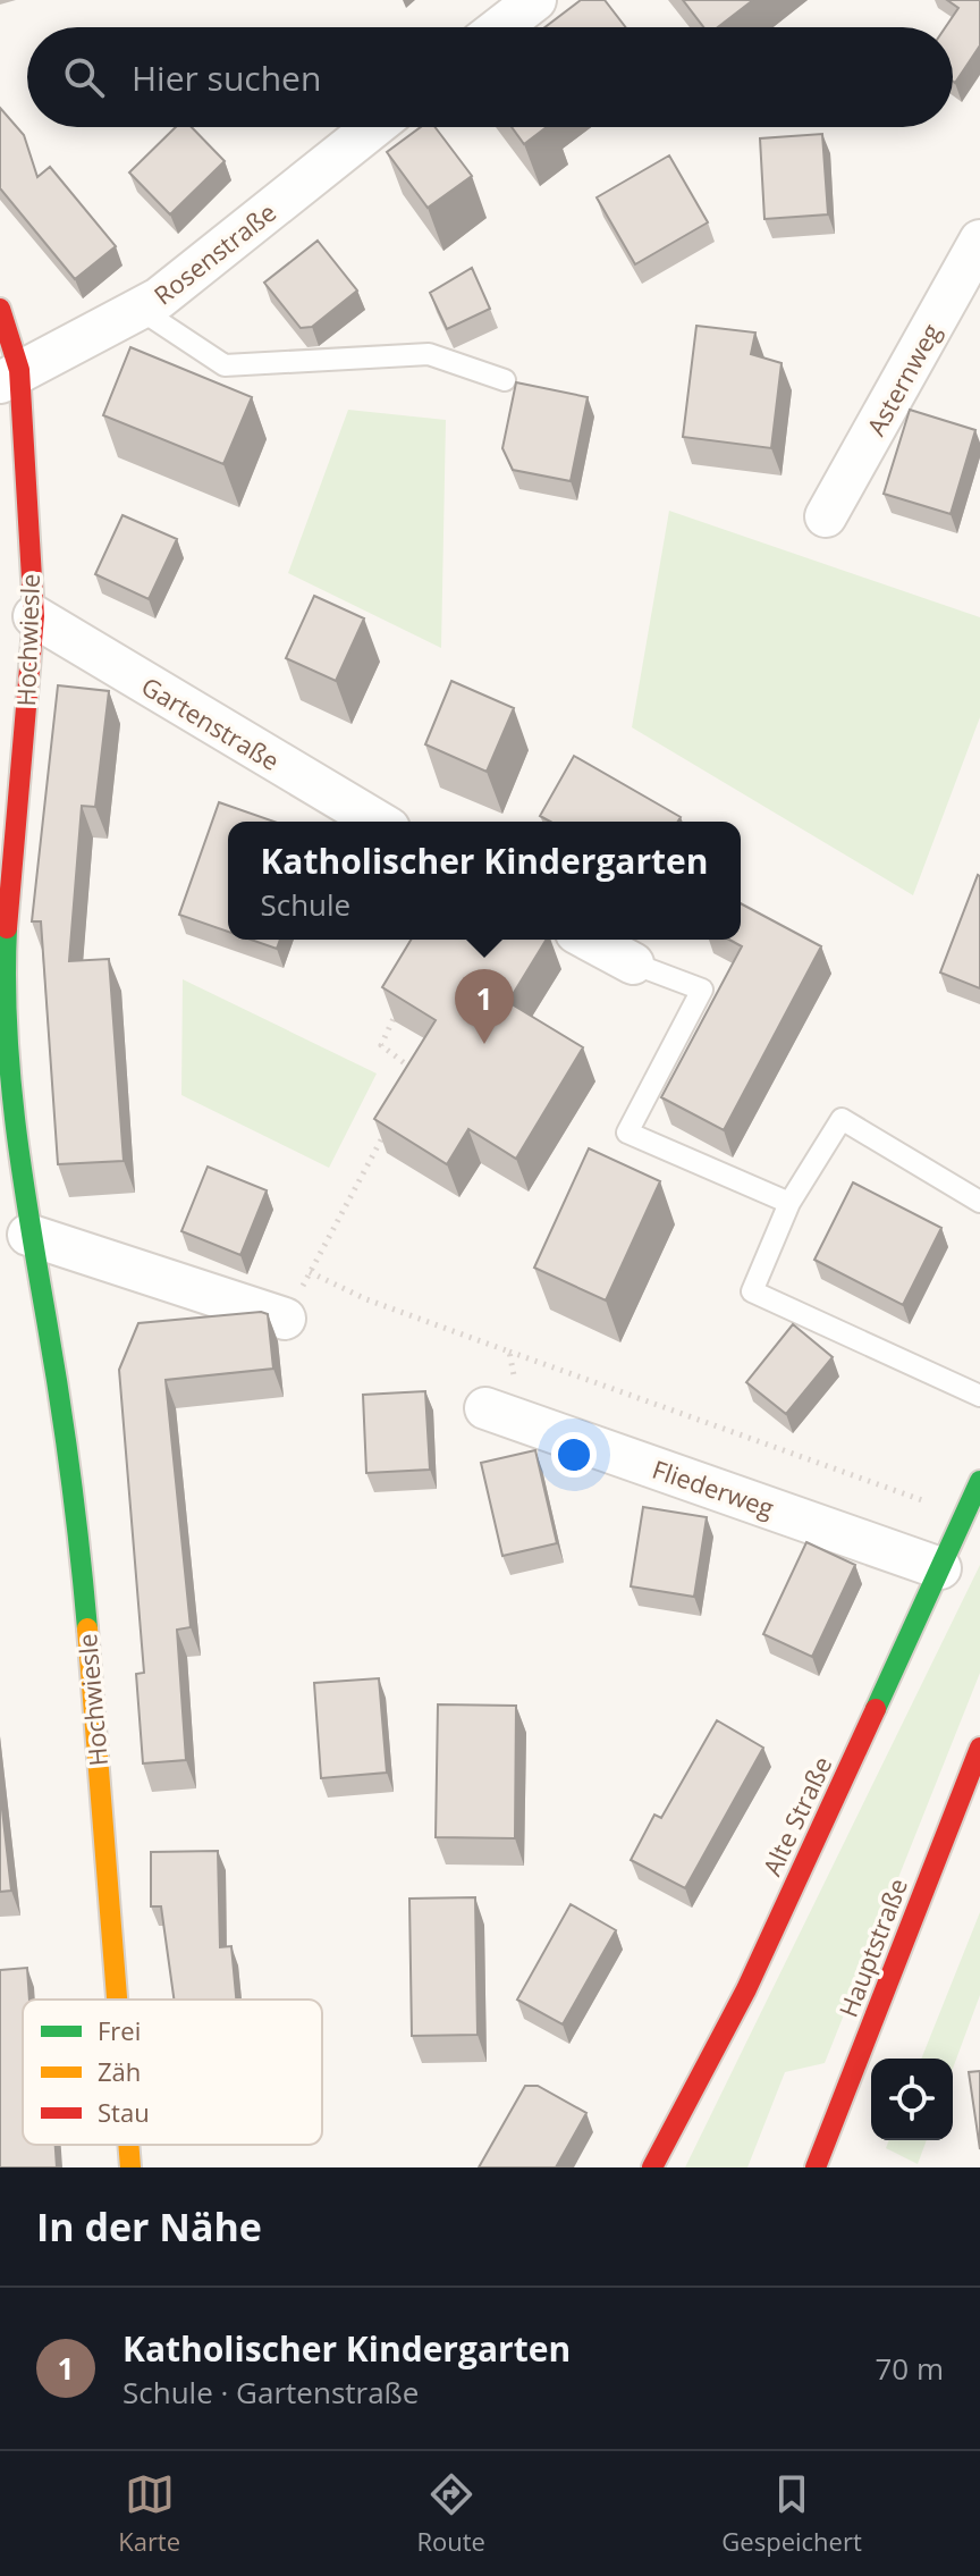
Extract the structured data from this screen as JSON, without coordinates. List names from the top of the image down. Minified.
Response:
{"streets":{"street":["Rosenstraße","Asternweg","Hochwiesle","Gartenstraße","Fliederweg","Alte Straße","Hauptstraße"]},"crossings":[["Rosenstraße","Hochwiesle"],["Hochwiesle","Gartenstraße"],["Fliederweg","Alte Straße"]],"legend":["Frei","Zäh","Stau"],"page":{"search":"Hier suchen","popup":["Katholischer Kindergarten","Schule"],"pins":"1","heading":"In der Nähe","list":[{"mark":"1","name":"Katholischer Kindergarten","note":"Schule · Gartenstraße","value":"70 m"}],"nav":["Karte","Route","Gespeichert"]}}
